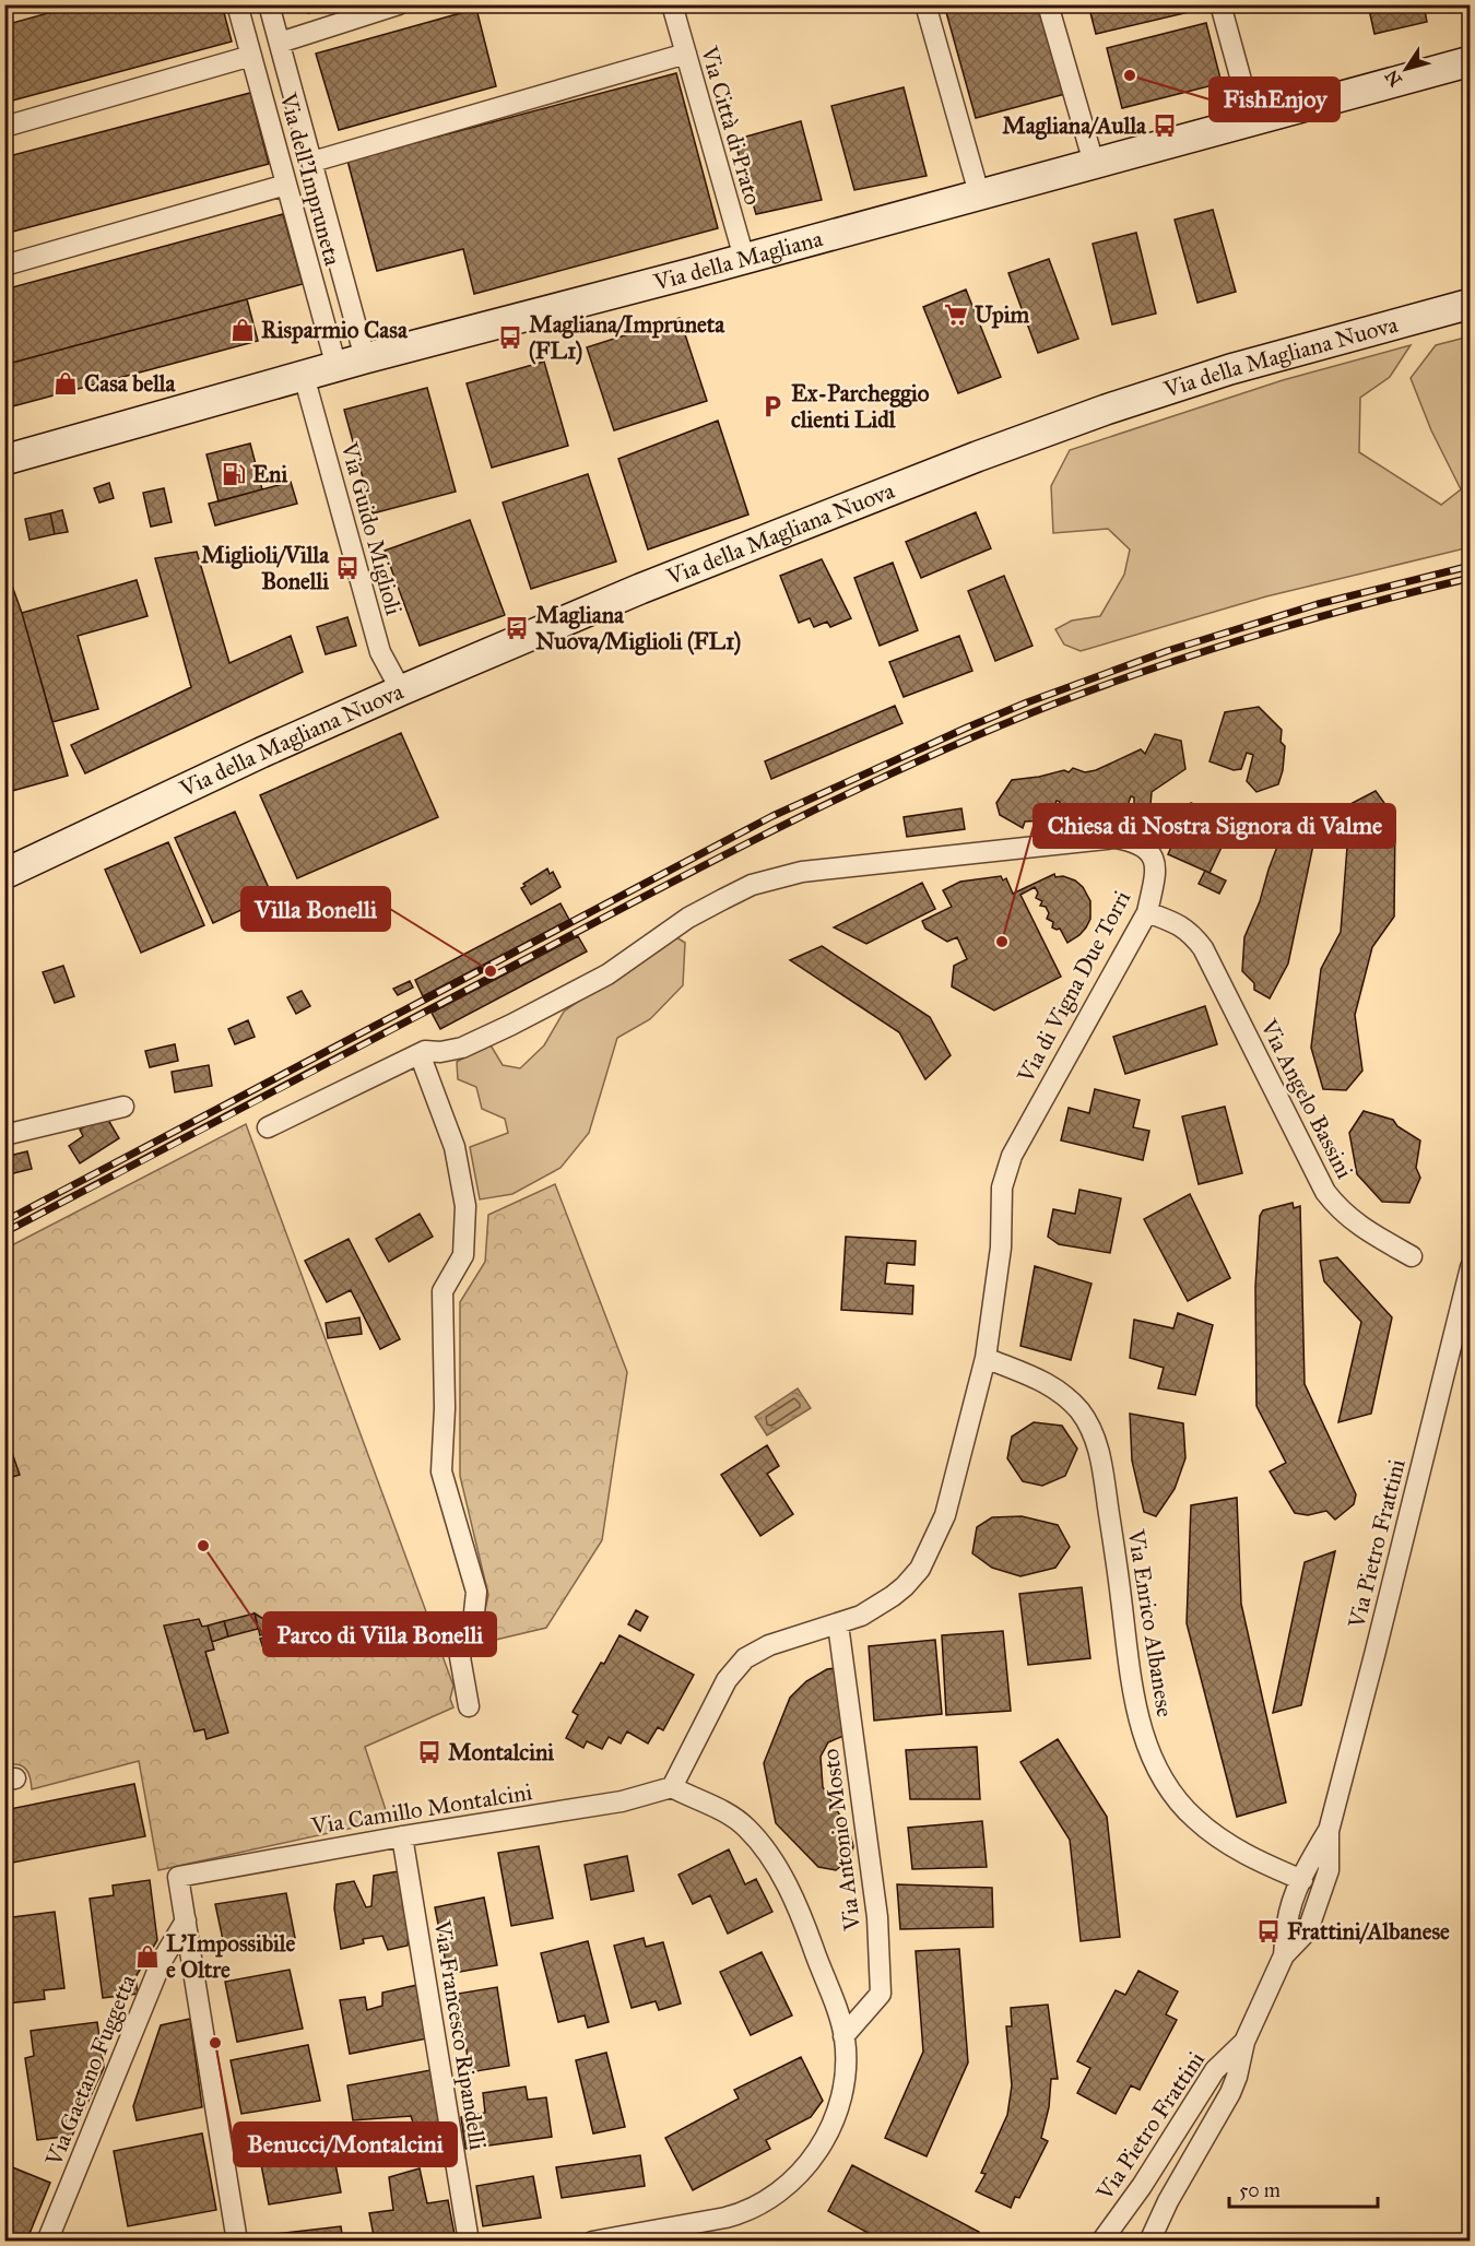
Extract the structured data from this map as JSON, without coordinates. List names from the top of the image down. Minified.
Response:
{"streets":{"main road":["Via della Magliana","Via della Magliana Nuova"],"street":["Via Città di Prato","Via dell'Impruneta","Via Guido Miglioli","Via di Vigna Due Torri","Via Angelo Bassini","Via Pietro Frattini","Via Enrico Albanese","Via Camillo Montalcini","Via Antonio Mosto","Via Francesco Ripandelli","Via Gaetano Fuggetta"]},"crossings":[["Via Città di Prato","Via della Magliana"],["Via dell'Impruneta","Via della Magliana"],["Via della Magliana","Via Guido Miglioli"],["Via della Magliana Nuova","Via Guido Miglioli"],["Via di Vigna Due Torri","Via Angelo Bassini"],["Via di Vigna Due Torri","Via Enrico Albanese"],["Via di Vigna Due Torri","Via Camillo Montalcini"],["Via di Vigna Due Torri","Via Antonio Mosto"],["Via Pietro Frattini","Via Enrico Albanese"],["Via Camillo Montalcini","Via Francesco Ripandelli"],["Via Camillo Montalcini","Via Gaetano Fuggetta"]],"places":{"other":["FishEnjoy","Chiesa di Nostra Signora di Valme","Villa Bonelli","Parco di Villa Bonelli","Benucci/Montalcini"],"bus stop":["Magliana/Aulla","Magliana/Impruneta (FL1)","Miglioli/Villa Bonelli","Magliana Nuova/Miglioli (FL1)","Montalcini","Frattini/Albanese"],"supermarket":["Upim"],"shop":["Risparmio Casa","Casa bella","L'Impossibile e Oltre"],"parking":["Ex-Parcheggio clienti Lidl"],"fuel station":["Eni"]},"scale_bar":"50 m","north":"bottom left"}
